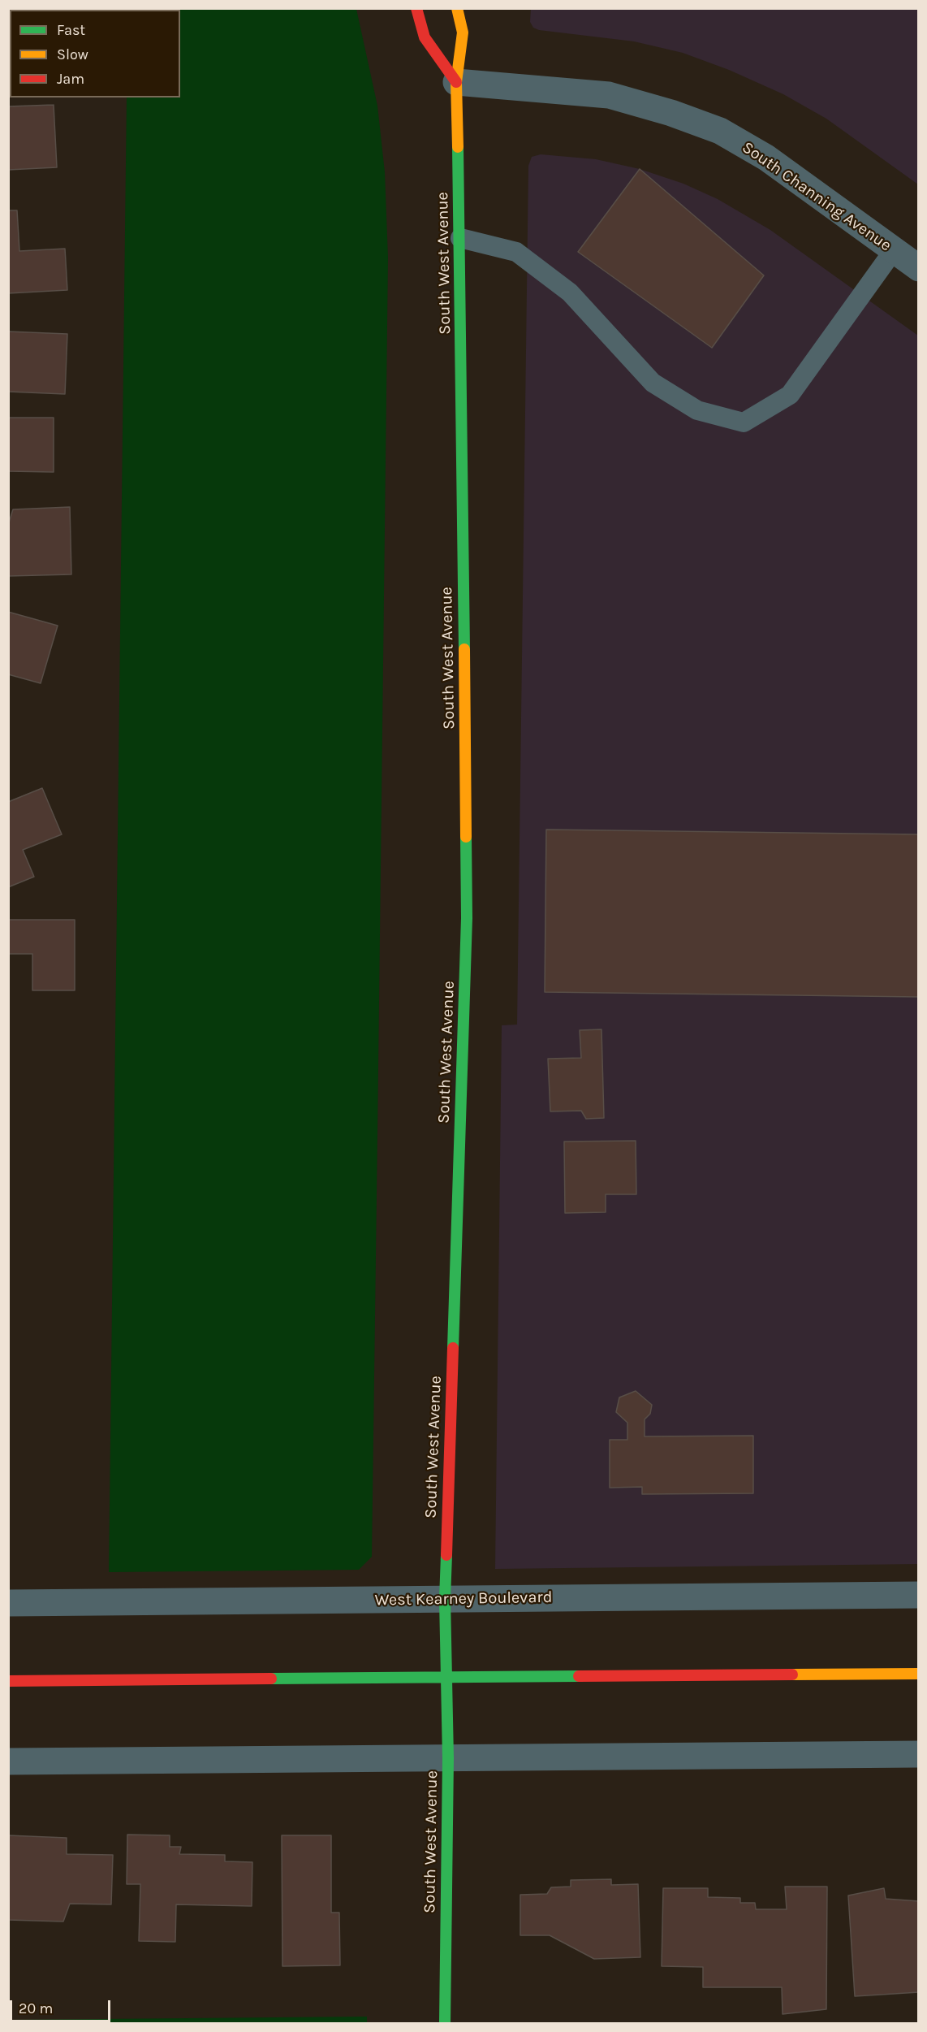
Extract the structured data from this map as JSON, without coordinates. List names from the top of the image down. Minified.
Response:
{"streets":{"street":["South Channing Avenue","South West Avenue","West Kearney Boulevard"]},"crossings":[["South Channing Avenue","South West Avenue"],["South West Avenue","West Kearney Boulevard"]],"legend":["Fast","Slow","Jam"],"scale_bar":"20 m"}
